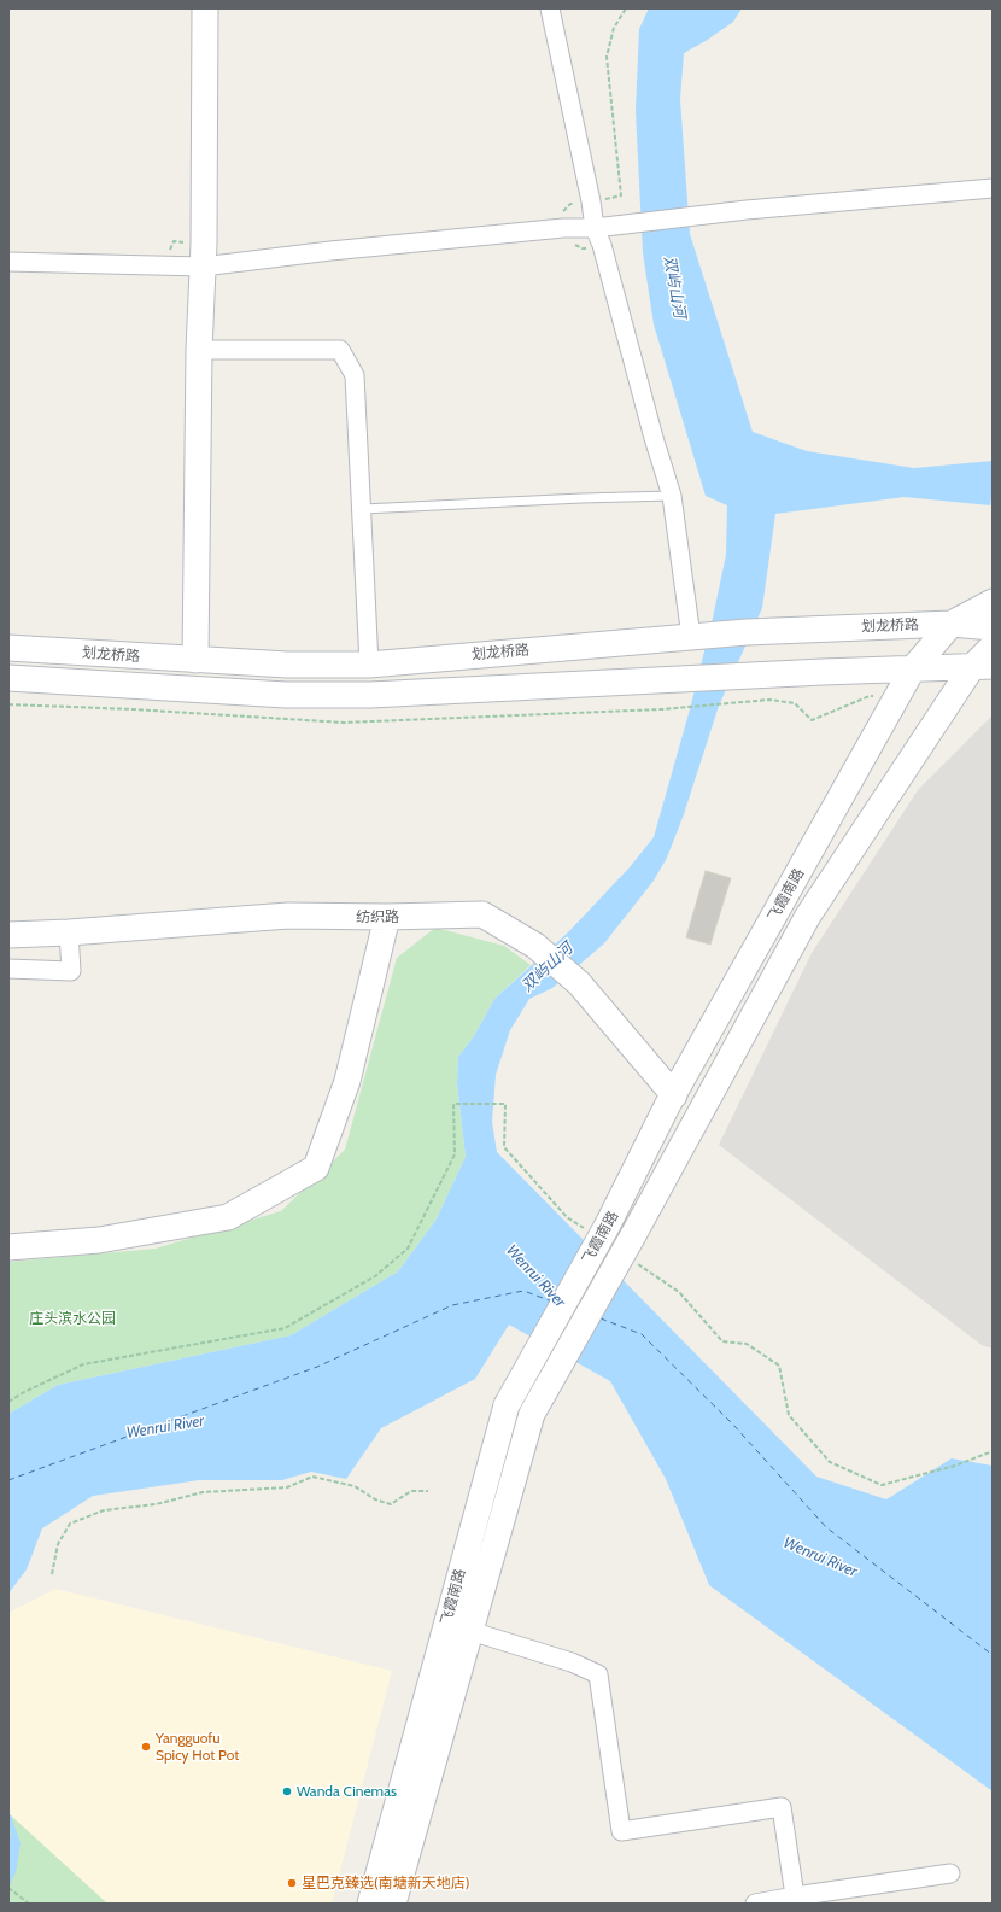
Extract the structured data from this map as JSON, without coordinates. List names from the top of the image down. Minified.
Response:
{"streets":{"main road":["划龙桥路","飞霞南路","纺织路"]},"crossings":[["划龙桥路","飞霞南路"],["飞霞南路","纺织路"]],"water":["双屿山河","Wenrui River"],"parks":["庄头滨水公园"],"places":["Yangguofu Spicy Hot Pot","Wanda Cinemas","星巴克臻选(南塘新天地店)"]}
